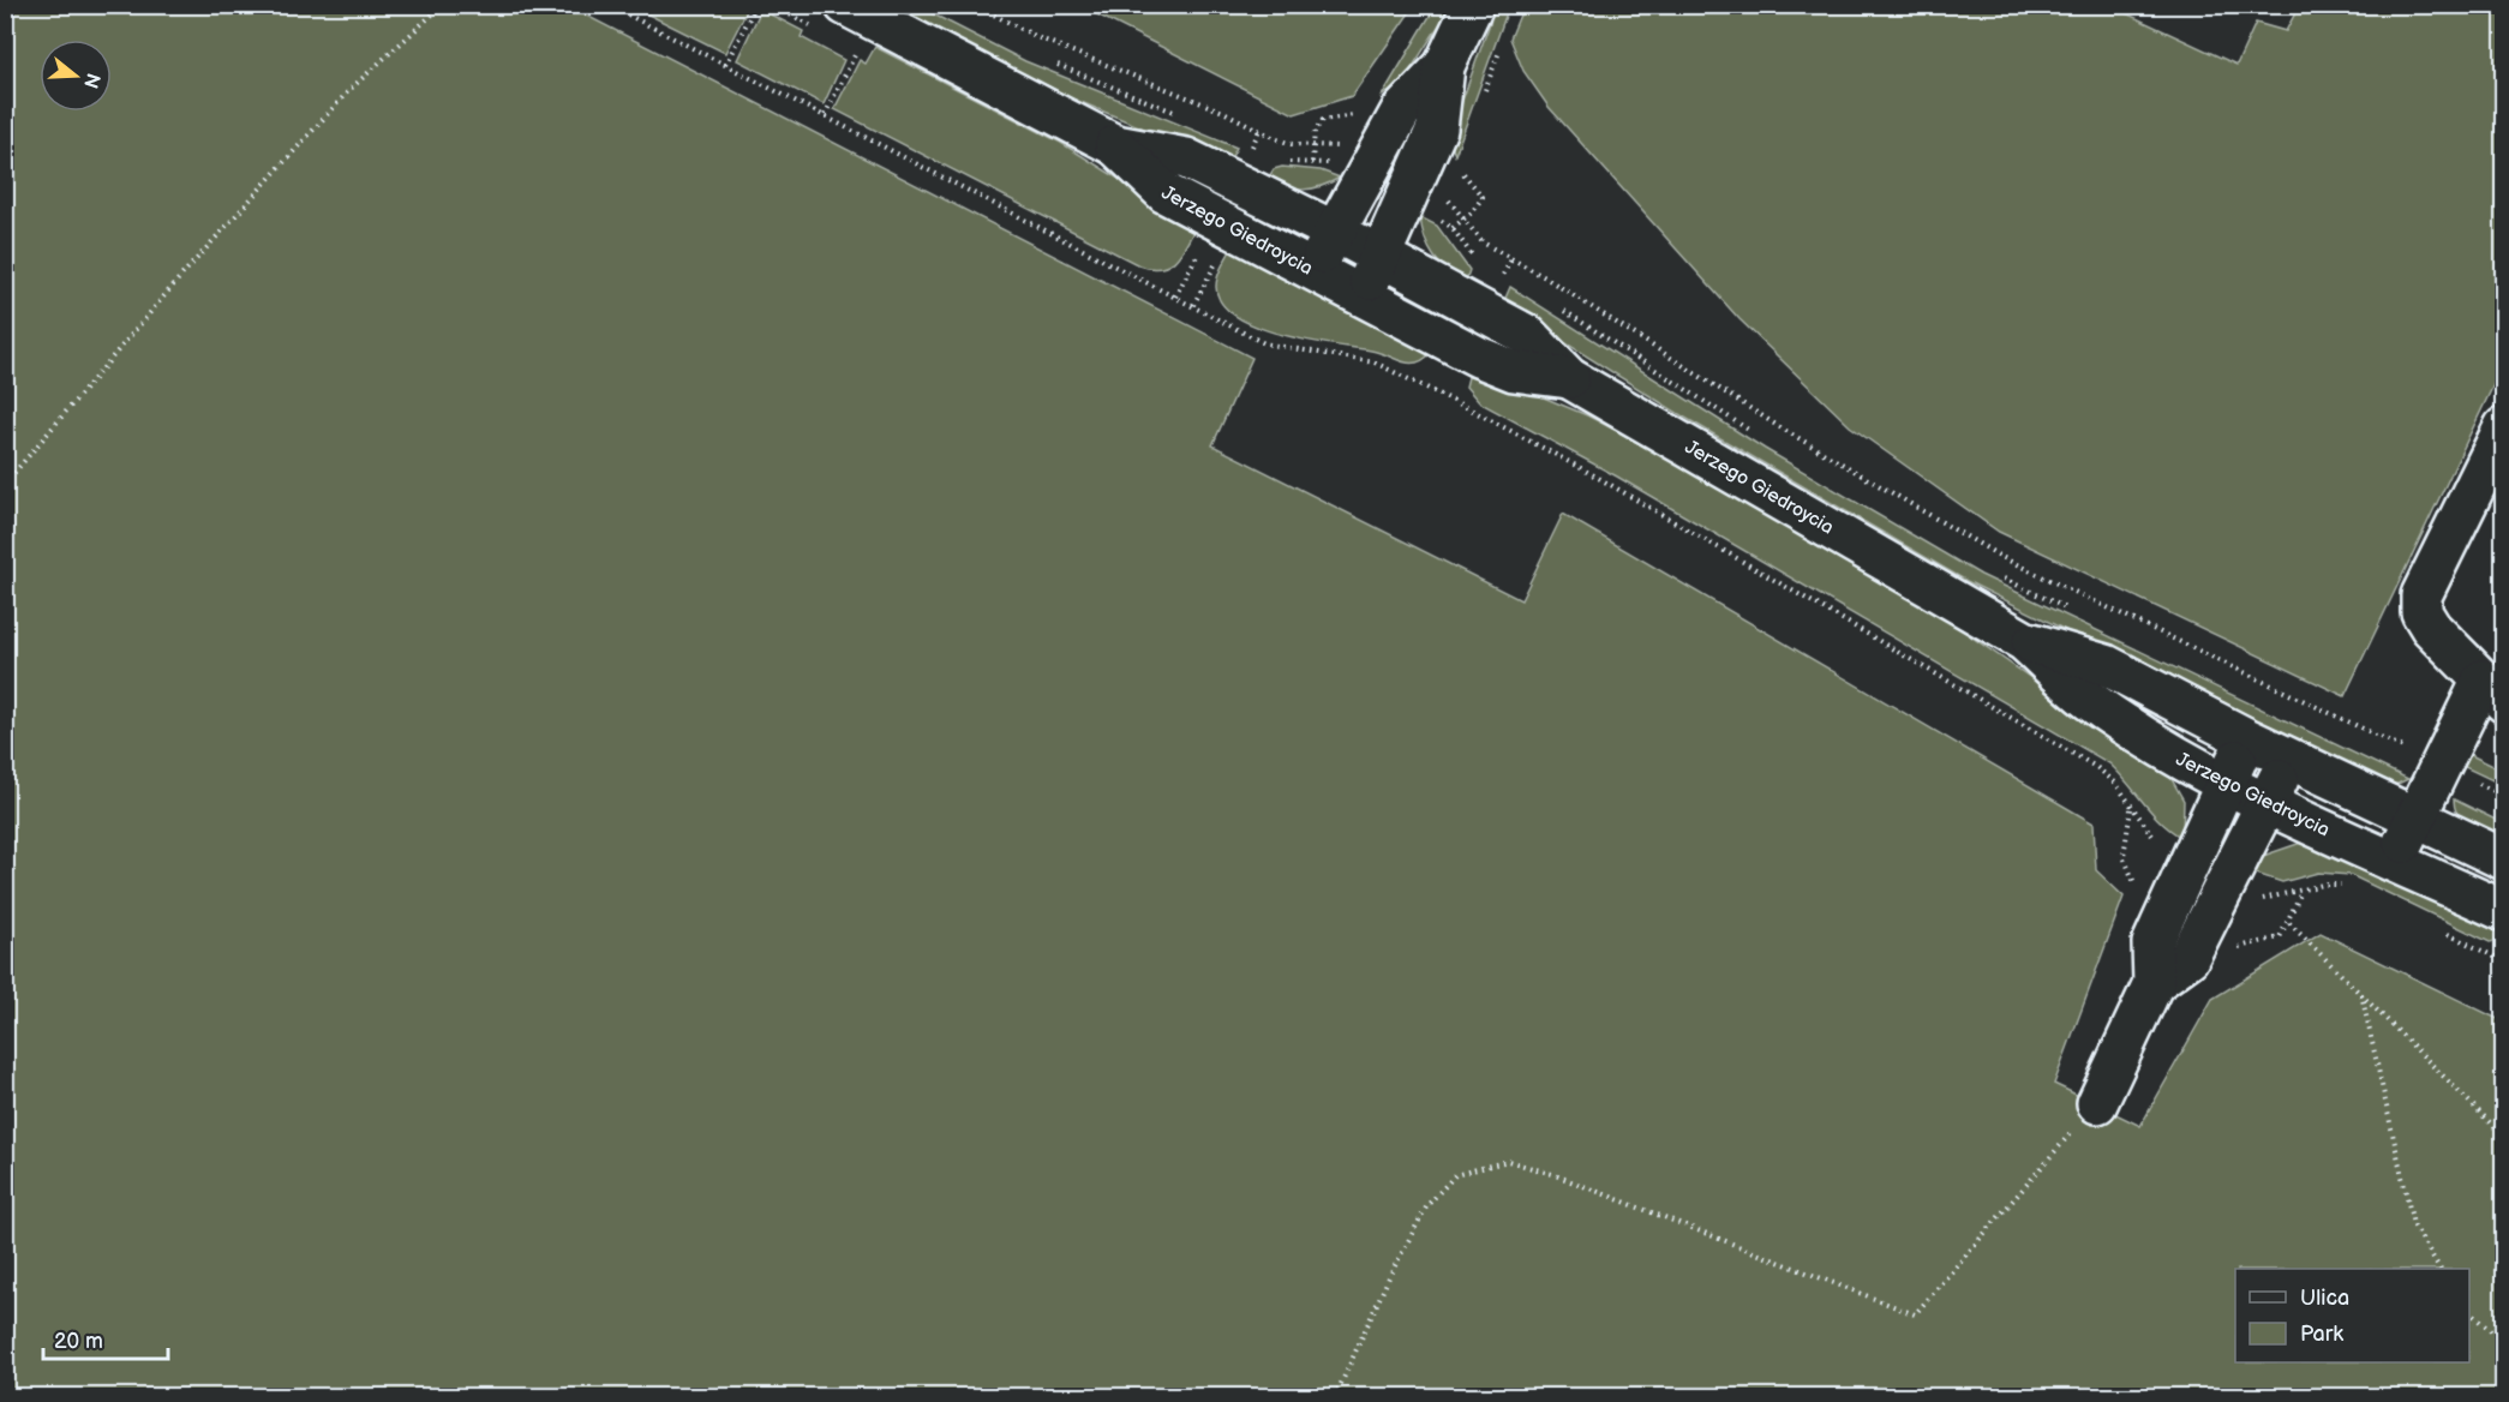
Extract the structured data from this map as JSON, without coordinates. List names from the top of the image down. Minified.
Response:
{"streets":{"street":["Jerzego Giedroycia"]},"legend":["Ulica","Park"],"scale_bar":"20 m","north":"right"}
